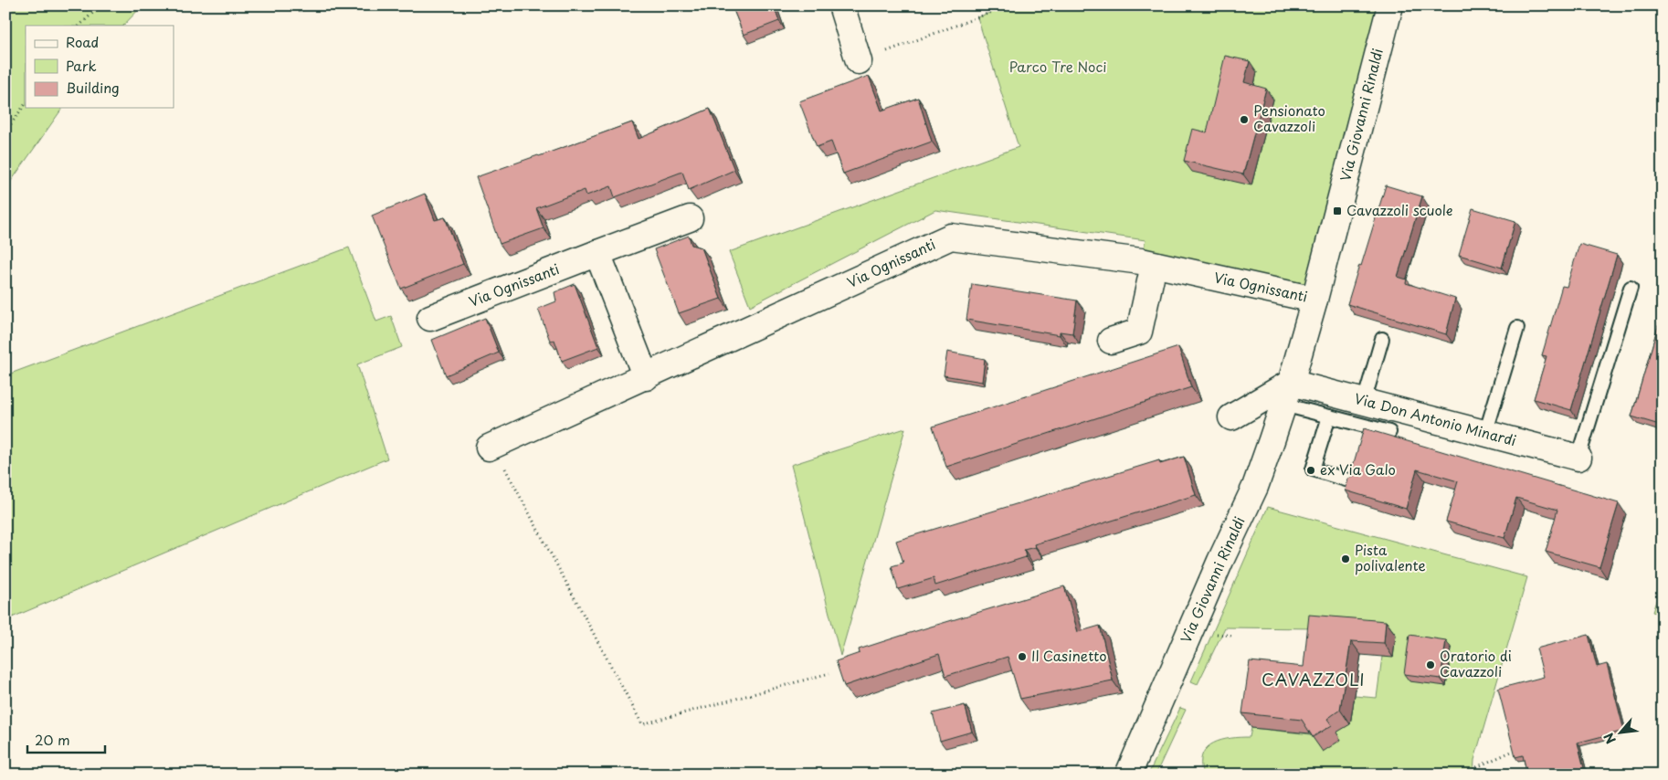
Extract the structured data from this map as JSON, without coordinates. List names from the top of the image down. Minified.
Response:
{"streets":{"street":["Via Giovanni Rinaldi","Via Ognissanti","Via Don Antonio Minardi"]},"crossings":[["Via Giovanni Rinaldi","Via Ognissanti"],["Via Giovanni Rinaldi","Via Don Antonio Minardi"]],"districts":["CAVAZZOLI"],"parks":["Parco Tre Noci"],"places":{"other":["Pensionato Cavazzoli","ex Via Galo","Pista polivalente","Il Casinetto","Oratorio di Cavazzoli"],"transit":["Cavazzoli scuole"]},"legend":["Road","Park","Building"],"scale_bar":"20 m","north":"bottom left"}
